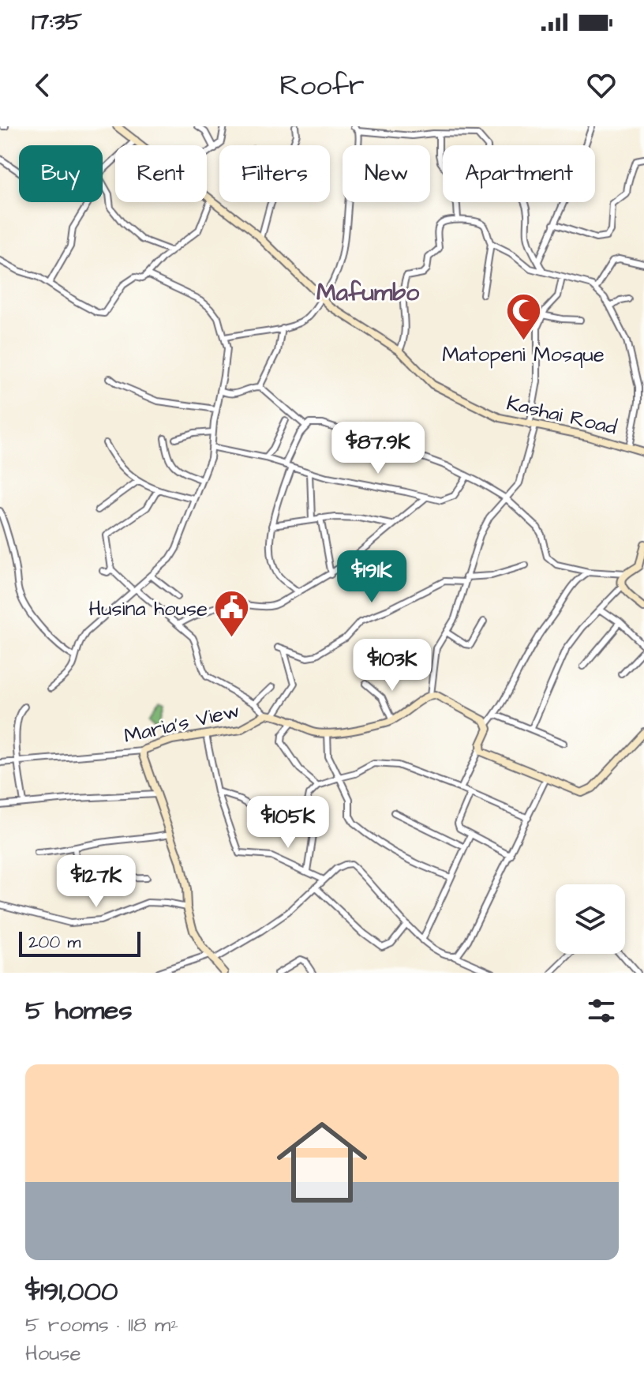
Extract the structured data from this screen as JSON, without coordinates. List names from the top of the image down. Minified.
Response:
{"streets":{"street":["Kashai Road","Maria's View"]},"districts":["Mafumbo"],"places":{"mosque":["Matopeni Mosque"],"public building":["Husina house"]},"scale_bar":"200 m","page":{"status":"17:35","header":"Roofr","chip":["Buy","Rent","Filters","New","Apartment"],"price":["$87.9K","$191K","$103K","$105K","$127K"],"scale":"200 m","heading":"5 homes","list":[{"name":"$191,000","note":"5 rooms · 118 m² · House"}]}}
